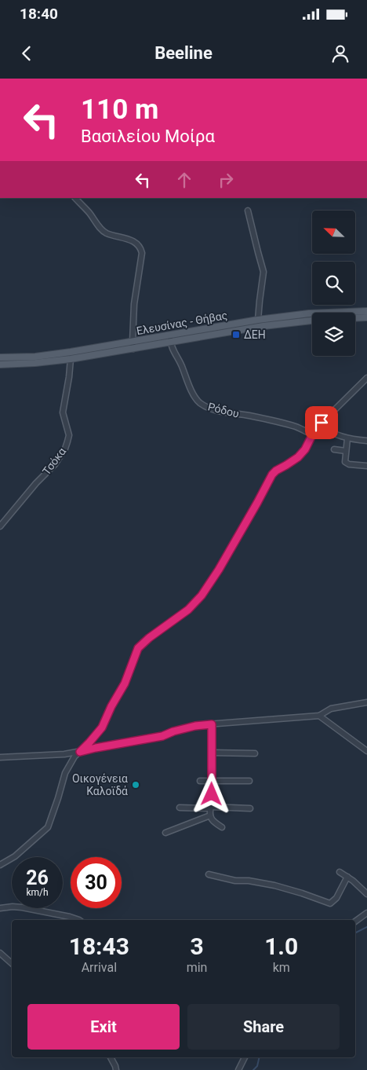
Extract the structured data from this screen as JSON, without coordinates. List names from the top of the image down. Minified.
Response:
{"streets":{"main road":["Ελευσίνας - Θήβας"],"street":["Ρόδου","Τσόκα"]},"crossings":[["Ελευσίνας - Θήβας","Ρόδου"],["Ελευσίνας - Θήβας","Τσόκα"]],"places":{"transit":["ΔΕΗ"],"other":["Οικογένεια Καλοϊδά"]},"north":"top left","page":{"status":"18:40","header":"Beeline","turn":["110 m","Βασιλείου Μοίρα"],"speed":"26 km/h","limit":"30","eta":["18:43","Arrival","3","min","1.0","km"],"buttons":["Exit","Share"]}}
